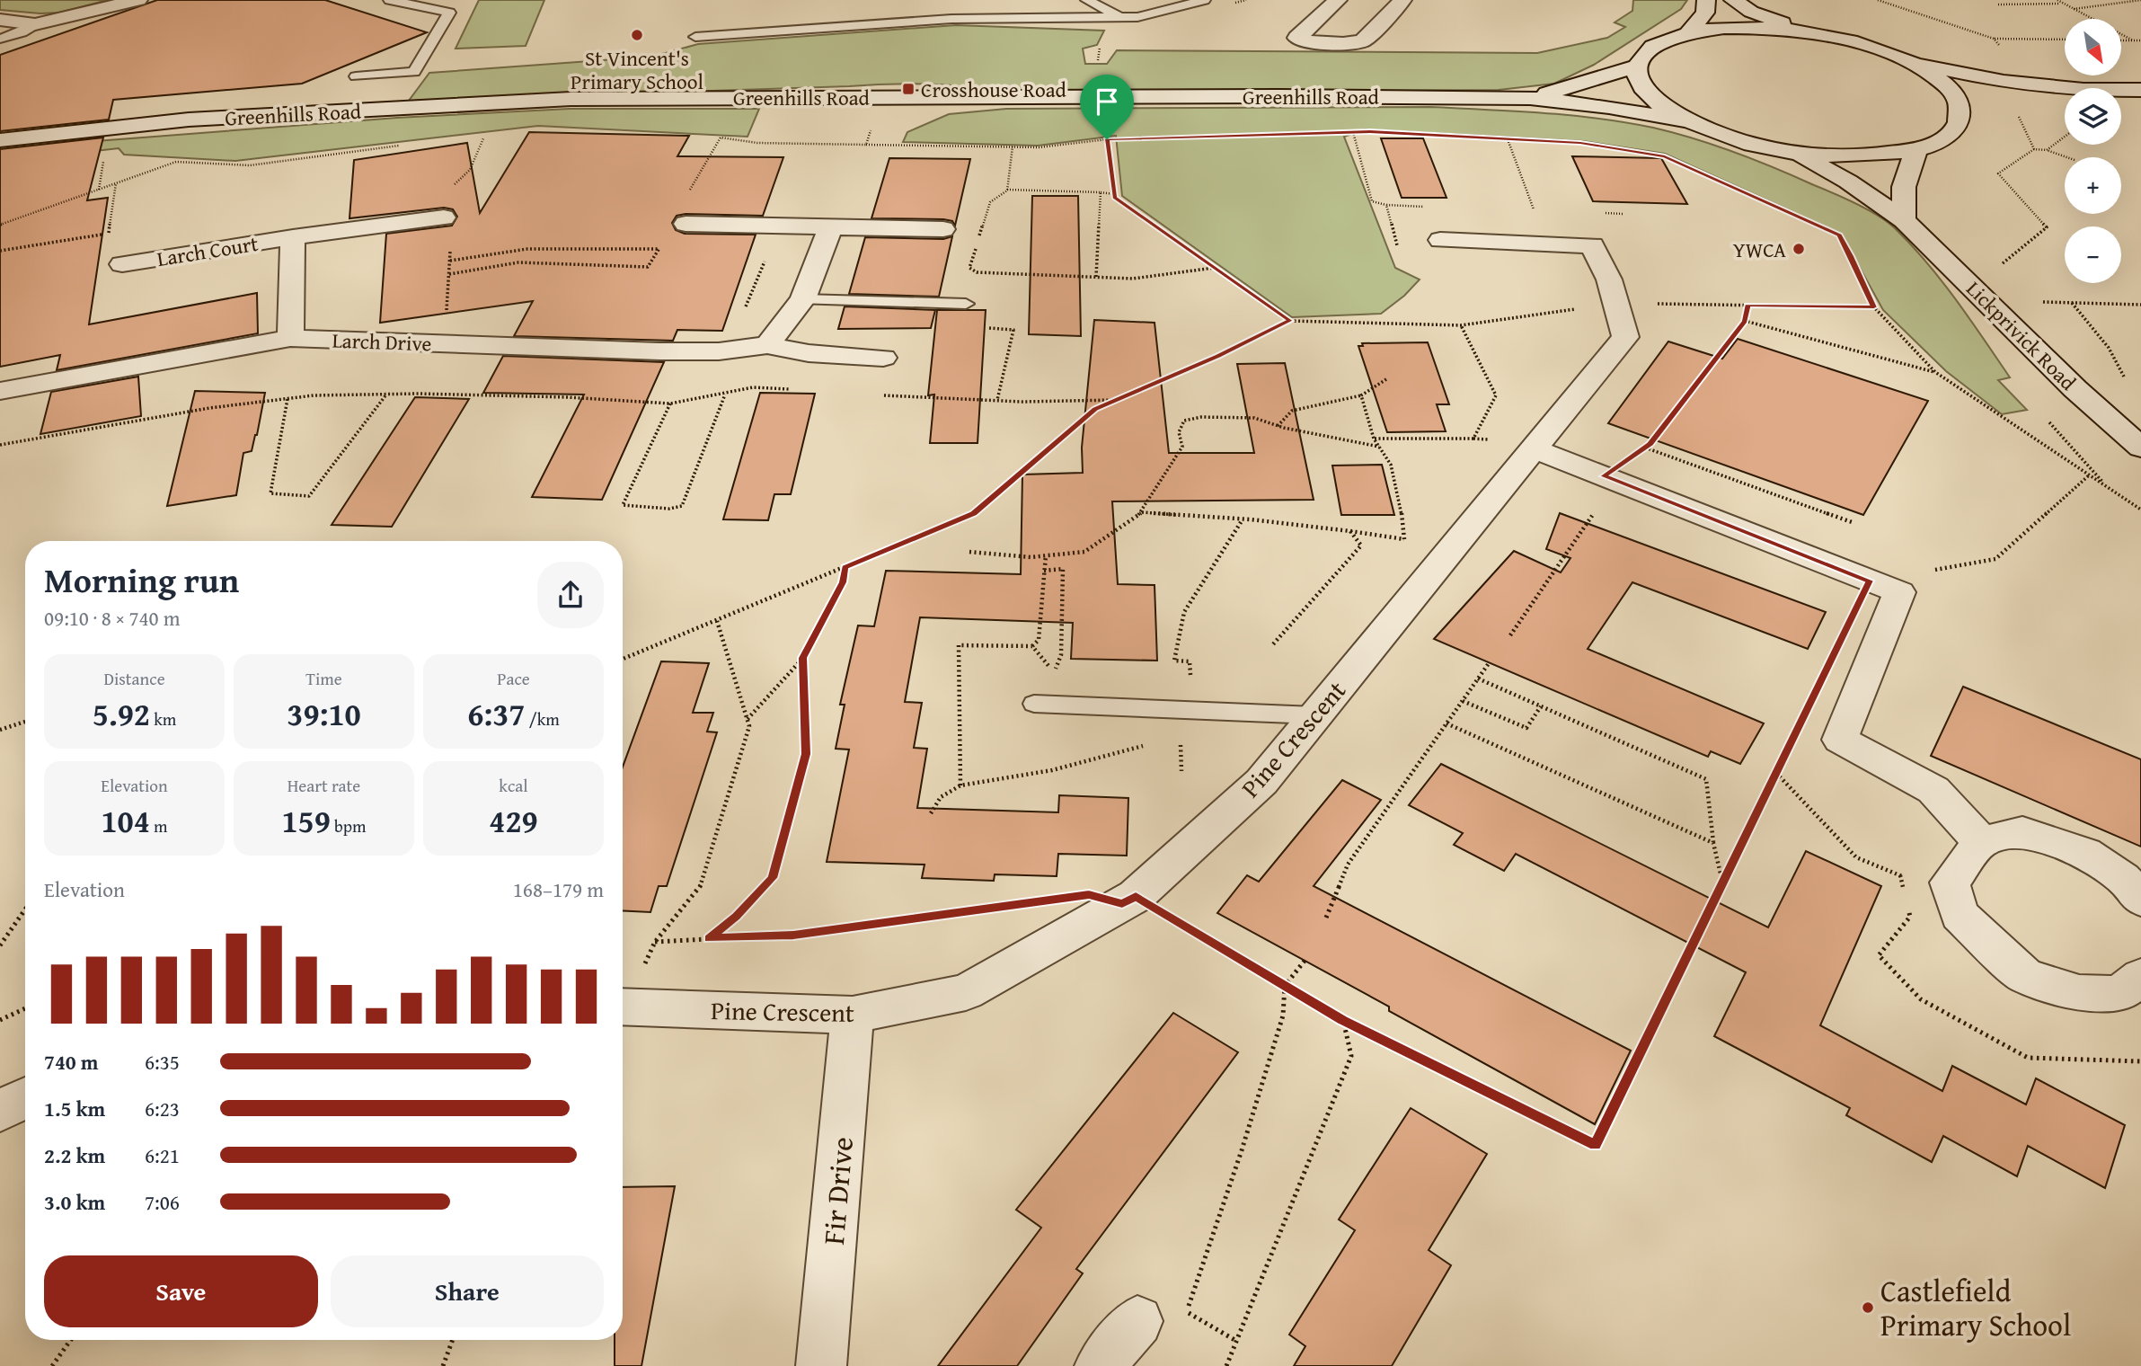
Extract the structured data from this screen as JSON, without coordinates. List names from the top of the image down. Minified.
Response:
{"streets":{"street":["Greenhills Road","Larch Court","Lickprivick Road","Larch Drive","Pine Crescent","Fir Drive"]},"crossings":[["Larch Court","Larch Drive"],["Pine Crescent","Fir Drive"]],"places":{"other":["St Vincent's Primary School","YWCA","Castlefield Primary School"],"transit":["Crosshouse Road"]},"north":"bottom right","page":{"map_buttons":["+","−"],"heading":["Morning run","09:10 · 8 × 740 m"],"stats":[["Distance","5.92 km"],["Time","39:10"],["Pace","6:37 /km"],["Elevation","104 m"],["Heart rate","159 bpm"],["kcal","429"]],"chart":["Elevation","168–179 m"],"list":[{"name":"740 m","note":"6:35"},{"name":"1.5 km","note":"6:23"},{"name":"2.2 km","note":"6:21"},{"name":"3.0 km","note":"7:06"}],"buttons":["Save","Share"]}}
